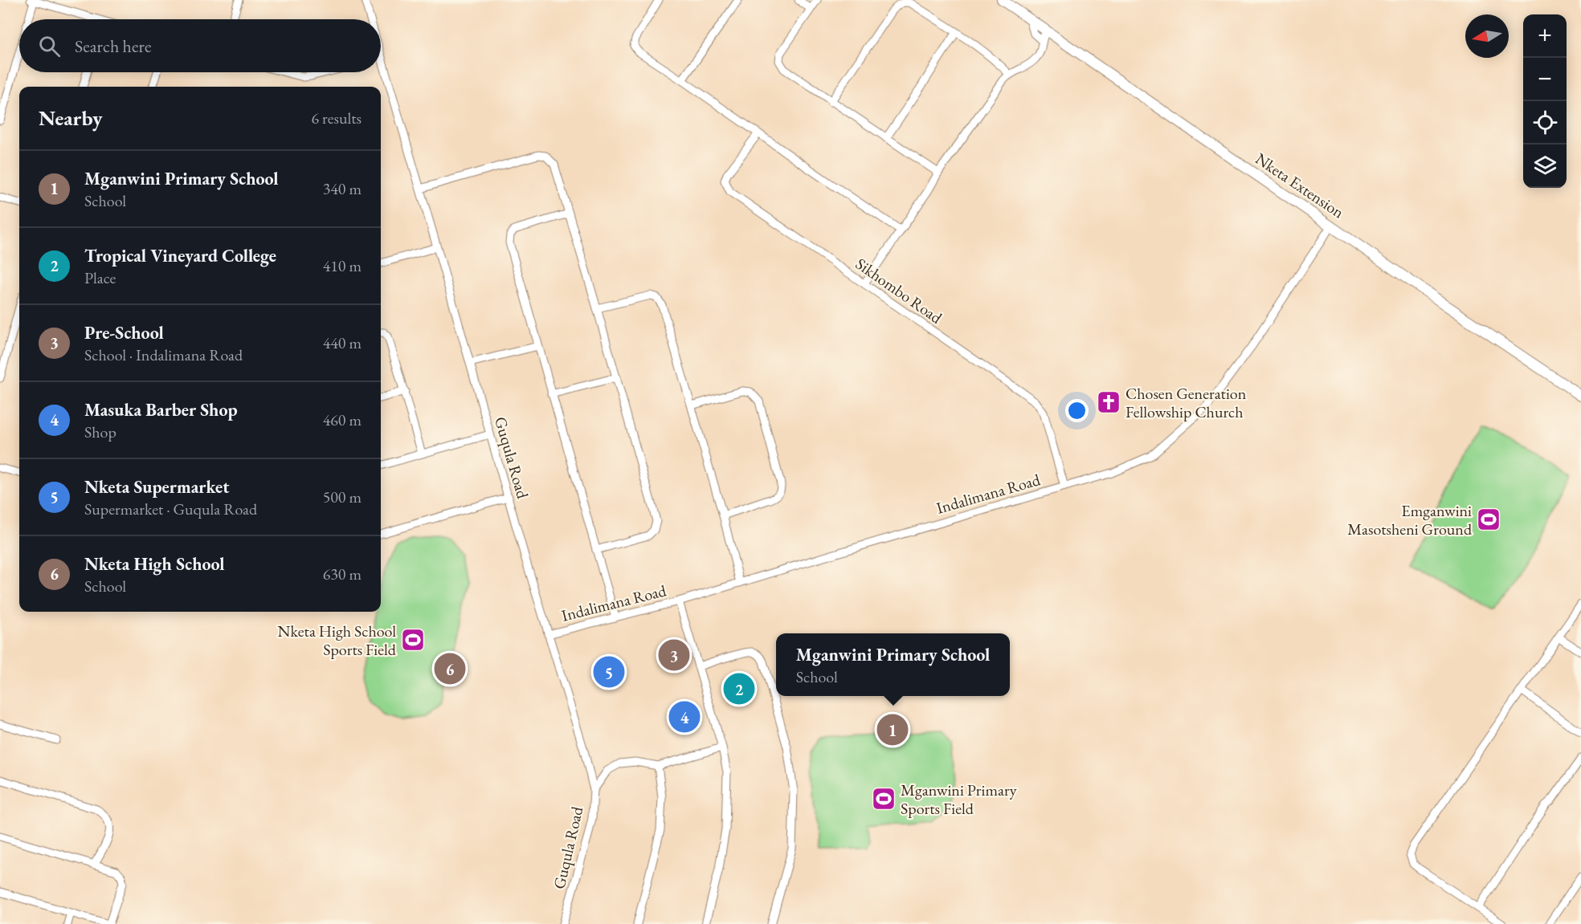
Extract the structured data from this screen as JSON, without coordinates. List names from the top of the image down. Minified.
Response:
{"streets":{"street":["Nketa Extension","Sikhombo Road","Guqula Road","Indalimana Road"]},"crossings":[["Nketa Extension","Indalimana Road"],["Sikhombo Road","Indalimana Road"],["Guqula Road","Indalimana Road"]],"places":{"church":["Chosen Generation Fellowship Church"],"sports":["Emganwini Masotsheni Ground","Nketa High School Sports Field","Mganwini Primary Sports Field"]},"north":"left","page":{"map_buttons":["+","−"],"search":"Search here","heading":["Nearby","6 results"],"list":[{"mark":"1","name":"Mganwini Primary School","note":"School","value":"340 m"},{"mark":"2","name":"Tropical Vineyard College","note":"Place","value":"410 m"},{"mark":"3","name":"Pre-School","note":"School · Indalimana Road","value":"440 m"},{"mark":"4","name":"Masuka Barber Shop","note":"Shop","value":"460 m"},{"mark":"5","name":"Nketa Supermarket","note":"Supermarket · Guqula Road","value":"500 m"},{"mark":"6","name":"Nketa High School","note":"School","value":"630 m"}],"popup":["Mganwini Primary School","School"],"pins":["3","6","5","2","4","1"]}}
